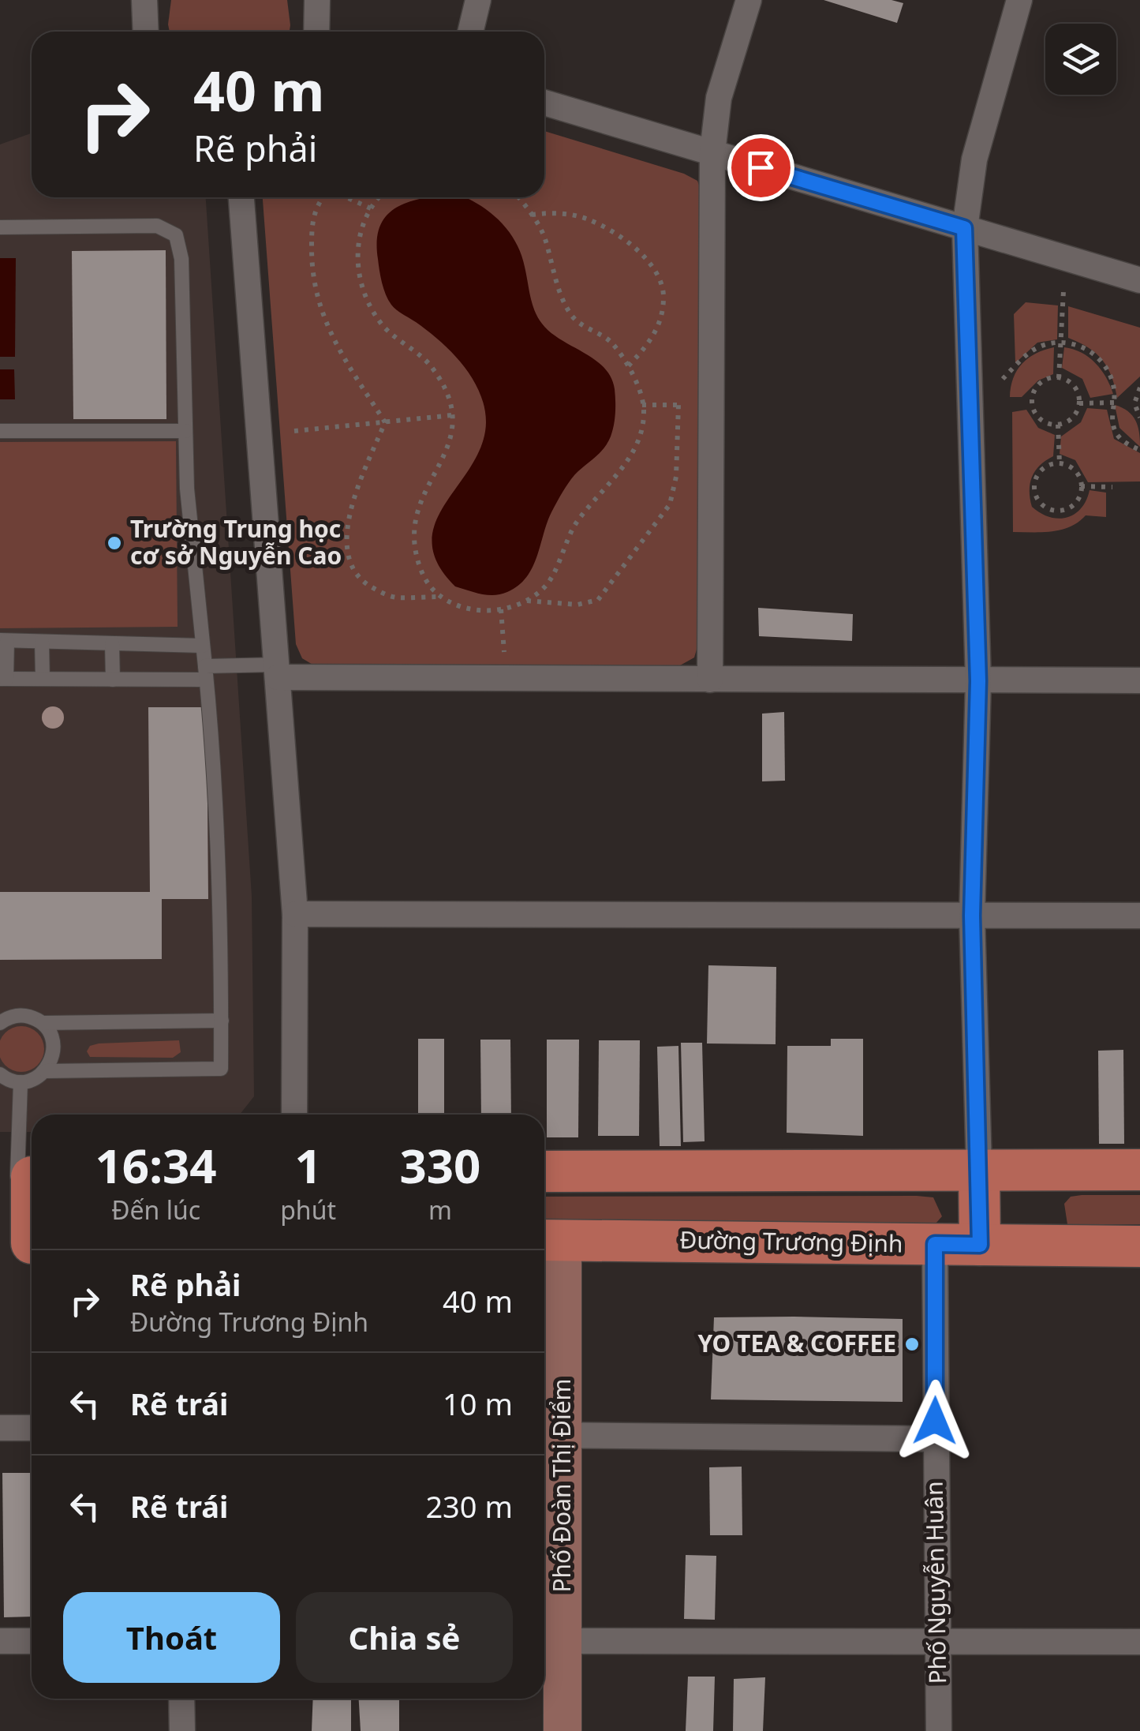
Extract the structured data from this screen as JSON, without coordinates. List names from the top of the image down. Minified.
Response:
{"streets":{"main road":["Đường Trương Định"],"street":["Phố Đoàn Thị Điểm","Phố Nguyễn Huân"]},"crossings":[["Đường Trương Định","Phố Đoàn Thị Điểm"],["Đường Trương Định","Phố Nguyễn Huân"]],"places":["Trường Trung học cơ sở Nguyễn Cao","YO TEA & COFFEE"],"page":{"turn":["40 m","Rẽ phải"],"eta":["16:34","Đến lúc","1","phút","330","m"],"list":[{"name":"Rẽ phải","note":"Đường Trương Định","value":"40 m"},{"name":"Rẽ trái","value":"10 m"},{"name":"Rẽ trái","value":"230 m"}],"buttons":["Thoát","Chia sẻ"]}}
